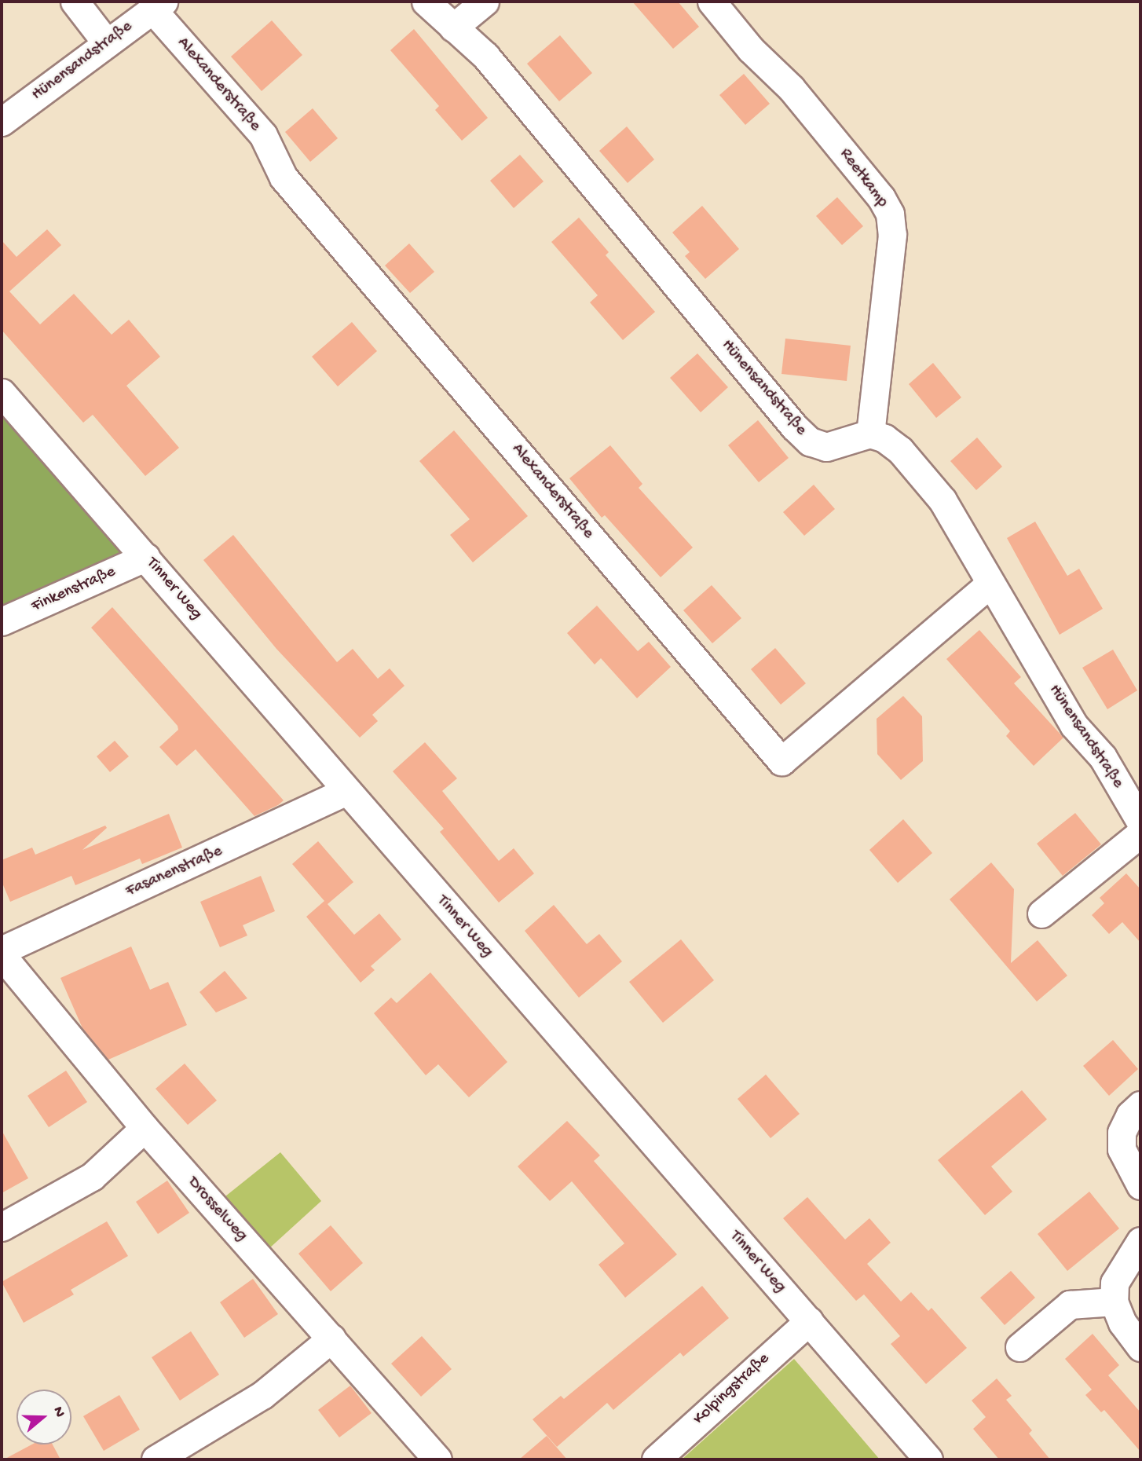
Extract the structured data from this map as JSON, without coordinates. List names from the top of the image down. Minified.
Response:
{"streets":{"street":["Hünensandstraße","Alexanderstraße","Reetkamp","Tinner Weg","Finkenstraße","Fasanenstraße","Drosselweg","Kolpingstraße"]},"crossings":[["Hünensandstraße","Alexanderstraße"],["Hünensandstraße","Reetkamp"],["Tinner Weg","Finkenstraße"],["Tinner Weg","Fasanenstraße"],["Tinner Weg","Kolpingstraße"]],"north":"right"}
